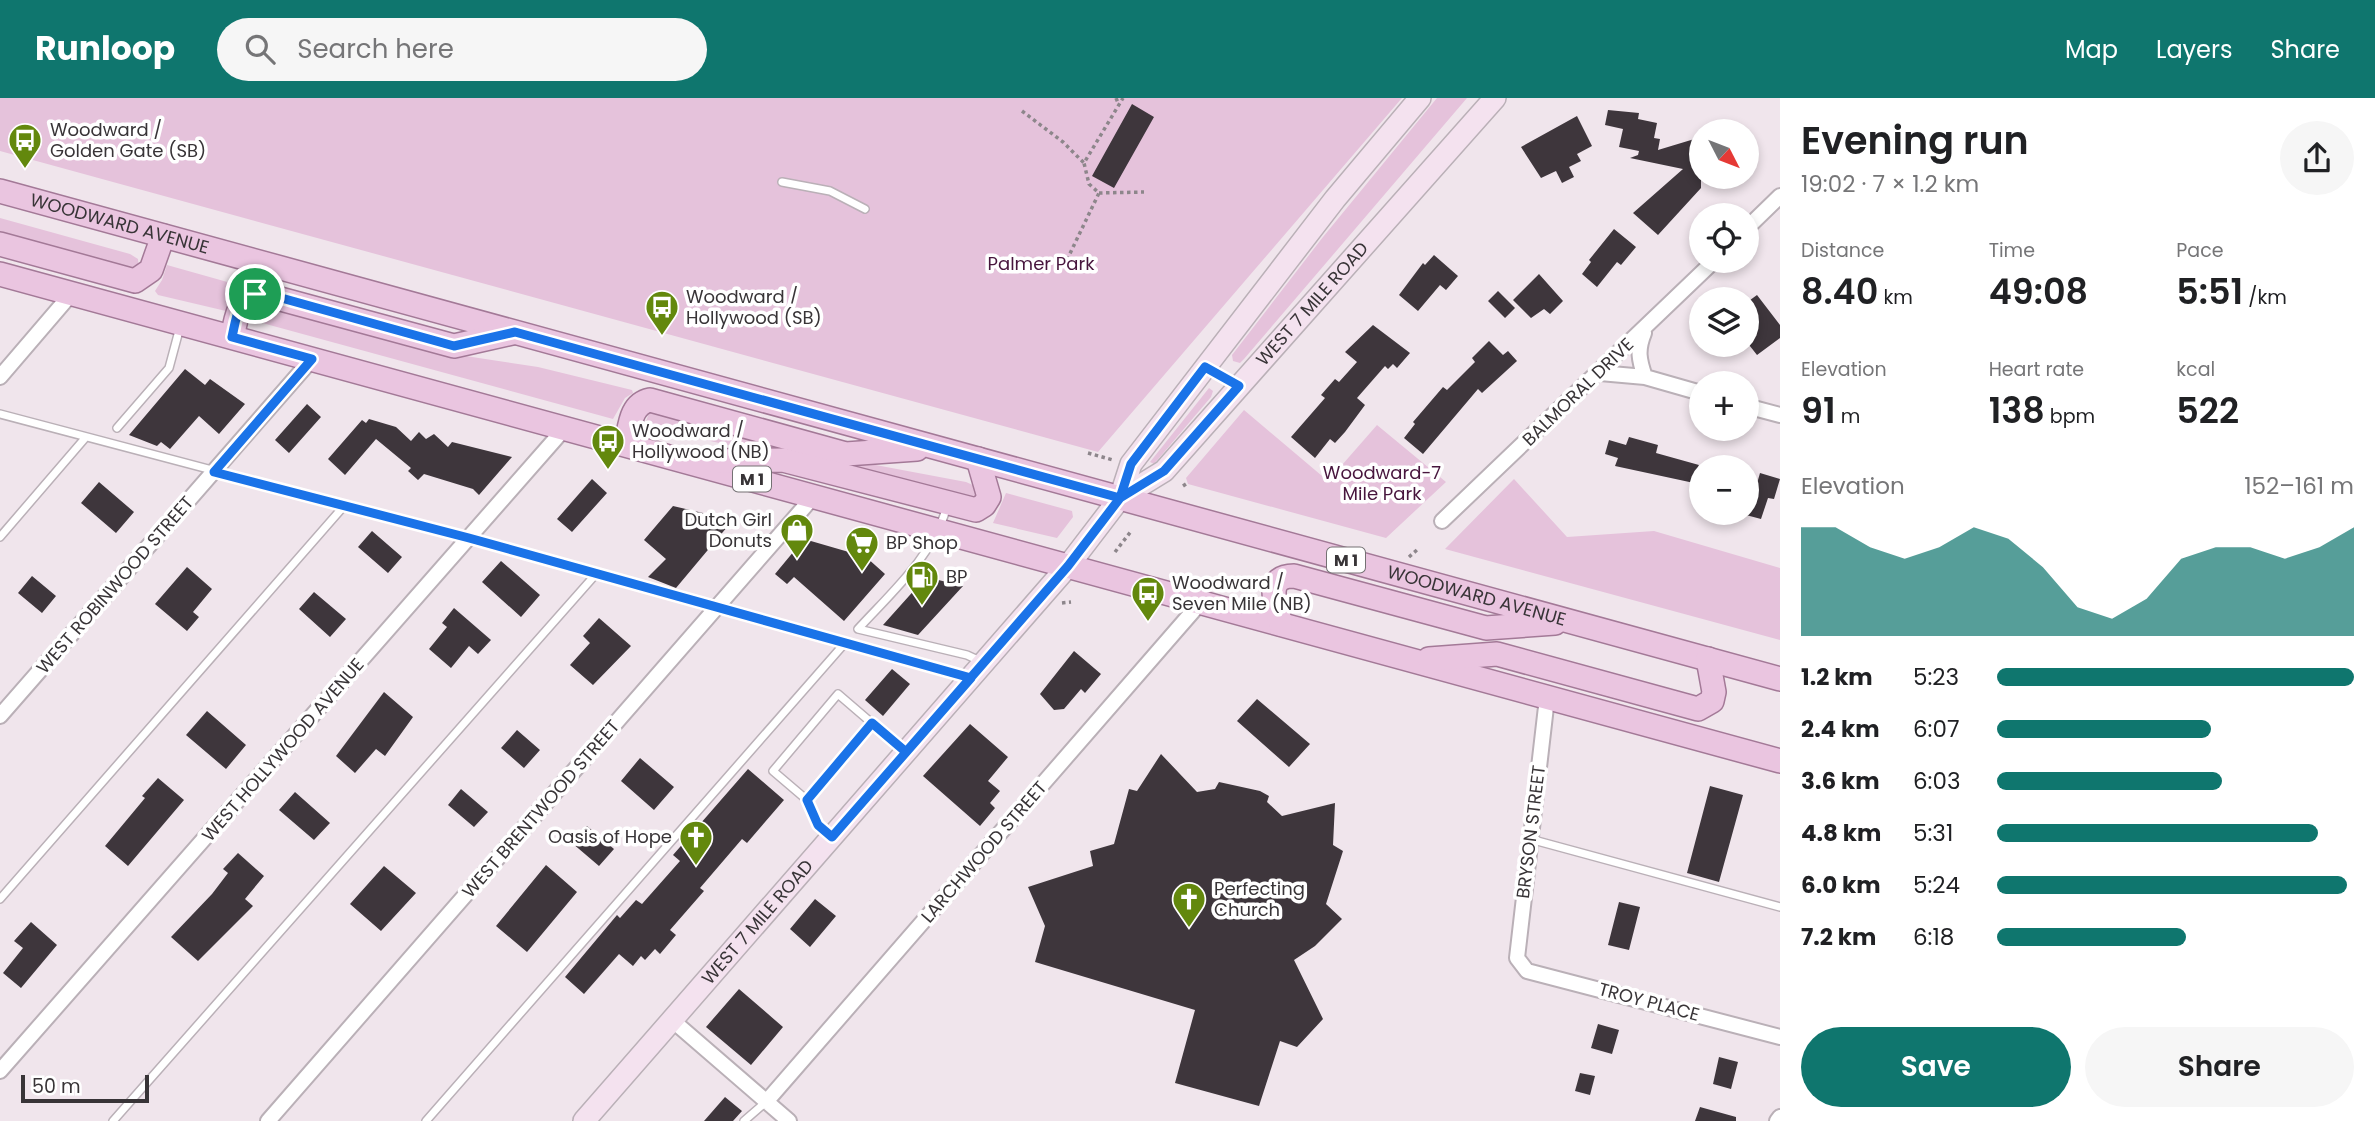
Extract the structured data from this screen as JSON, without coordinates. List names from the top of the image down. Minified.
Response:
{"streets":{"main road":["WOODWARD AVENUE","WEST 7 MILE ROAD","M 1"],"street":["BALMORAL DRIVE","WEST ROBINWOOD STREET","WEST HOLLYWOOD AVENUE","WEST BRENTWOOD STREET","BRYSON STREET","LARCHWOOD STREET","TROY PLACE"]},"crossings":[["WOODWARD AVENUE","WEST 7 MILE ROAD"],["WEST 7 MILE ROAD","M 1"],["M 1","WEST ROBINWOOD STREET"],["M 1","WEST HOLLYWOOD AVENUE"],["M 1","WEST BRENTWOOD STREET"],["M 1","BRYSON STREET"],["M 1","LARCHWOOD STREET"],["BRYSON STREET","TROY PLACE"]],"parks":["Palmer Park","Woodward-7 Mile Park"],"places":{"bus stop":["Woodward / Golden Gate (SB)","Woodward / Hollywood (SB)","Woodward / Hollywood (NB)","Woodward / Seven Mile (NB)"],"shop":["Dutch Girl Donuts"],"supermarket":["BP Shop"],"fuel station":["BP"],"church":["Oasis of Hope","Perfecting Church"]},"scale_bar":"50 m","north":"bottom right","page":{"header":"Runloop","search":"Search here","nav":["Map","Layers","Share"],"heading":["Evening run","19:02 · 7 × 1.2 km"],"map_buttons":["+","−"],"stats":[["Distance","8.40 km"],["Time","49:08"],["Pace","5:51 /km"],["Elevation","91 m"],["Heart rate","138 bpm"],["kcal","522"]],"chart":["Elevation","152–161 m"],"list":[{"name":"1.2 km","note":"5:23"},{"name":"2.4 km","note":"6:07"},{"name":"3.6 km","note":"6:03"},{"name":"4.8 km","note":"5:31"},{"name":"6.0 km","note":"5:24"},{"name":"7.2 km","note":"6:18"}],"buttons":["Save","Share"],"scale":"50 m"}}
